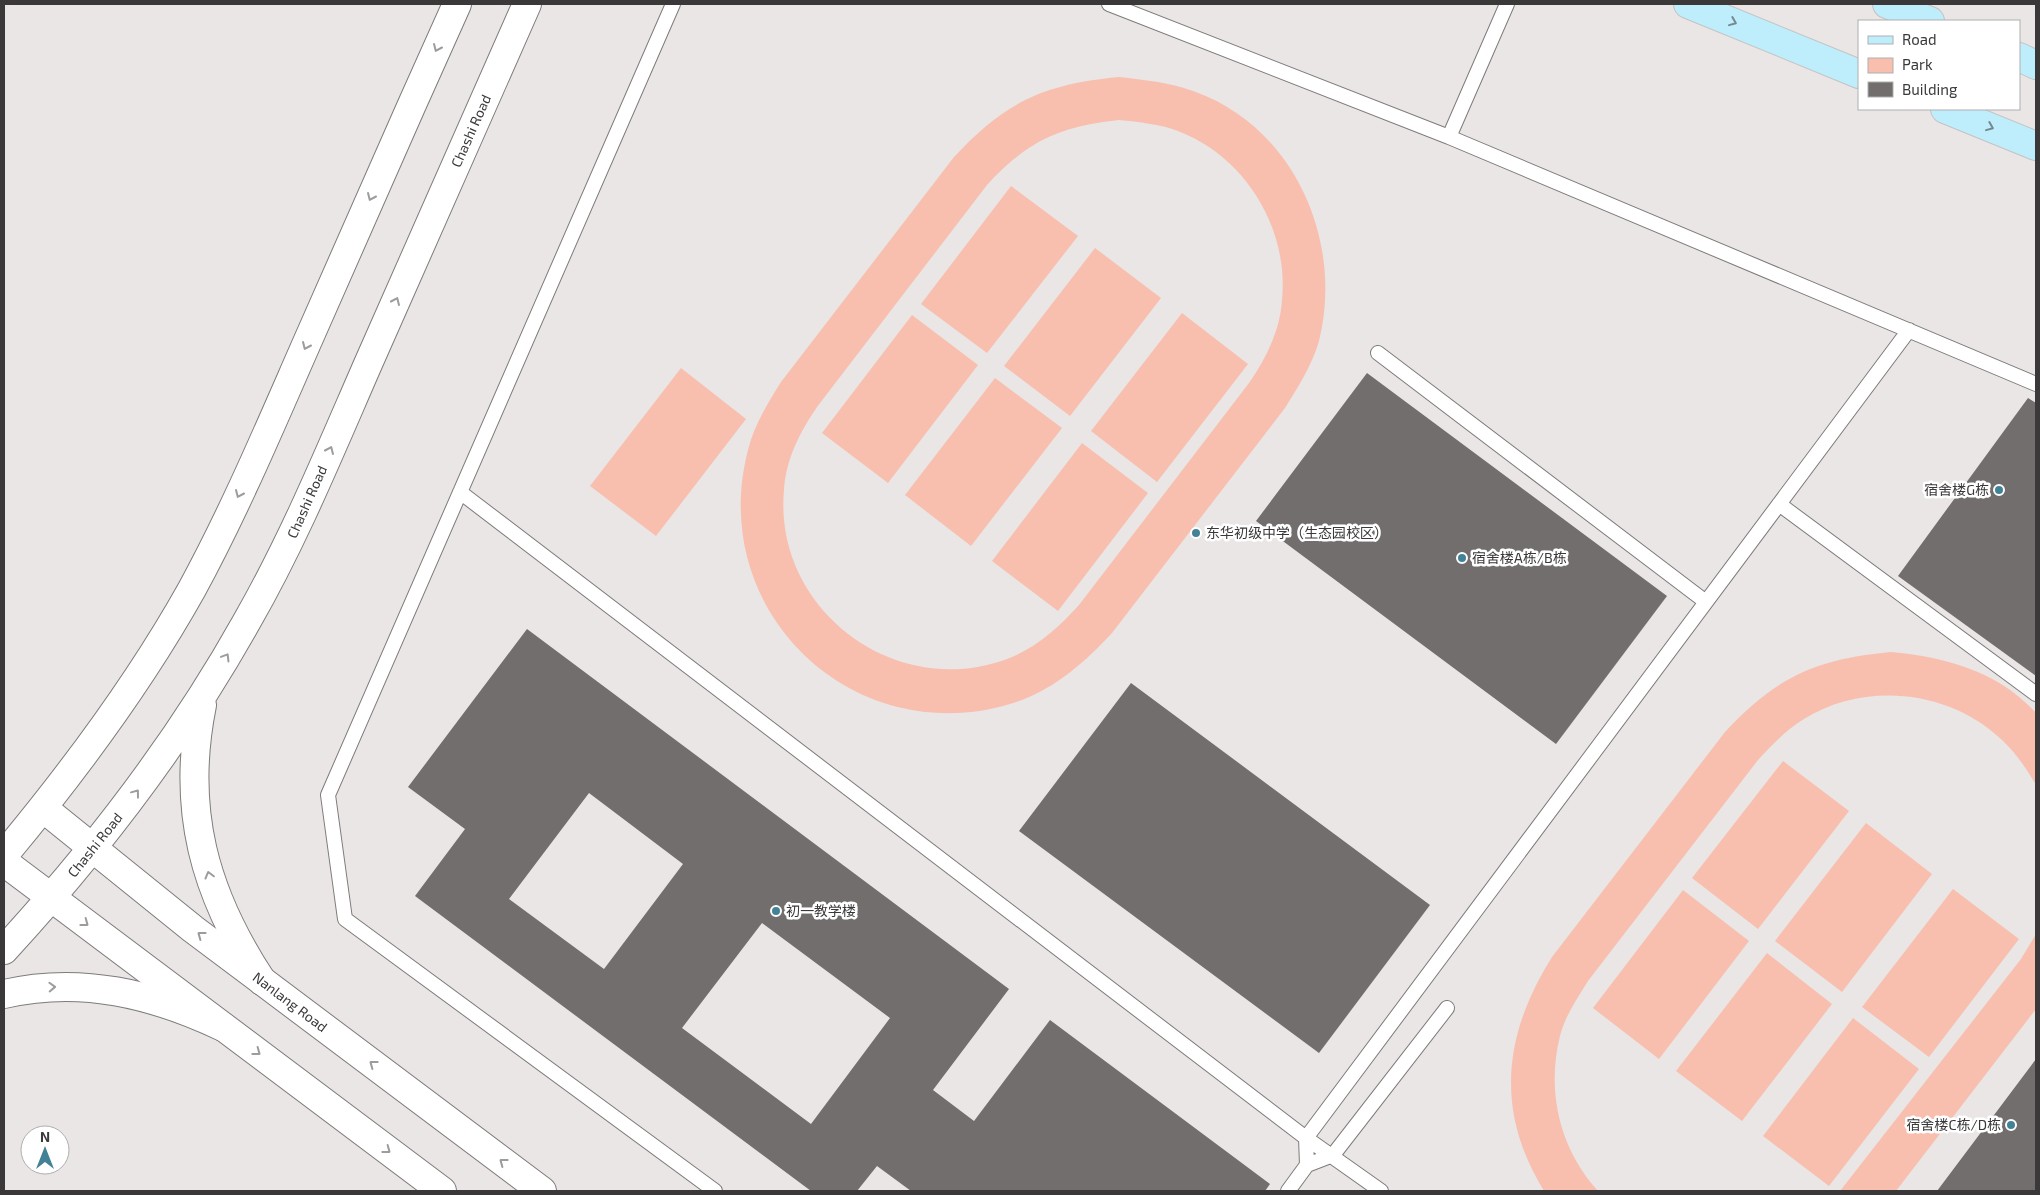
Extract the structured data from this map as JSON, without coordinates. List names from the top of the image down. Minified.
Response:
{"streets":{"main road":["Chashi Road","Nanlang Road"]},"crossings":[["Chashi Road","Nanlang Road"]],"places":["宿舍楼G栋","东华初级中学（生态园校区）","宿舍楼A栋/B栋","初一教学楼","宿舍楼C栋/D栋"],"legend":["Road","Park","Building"],"north":"top"}
